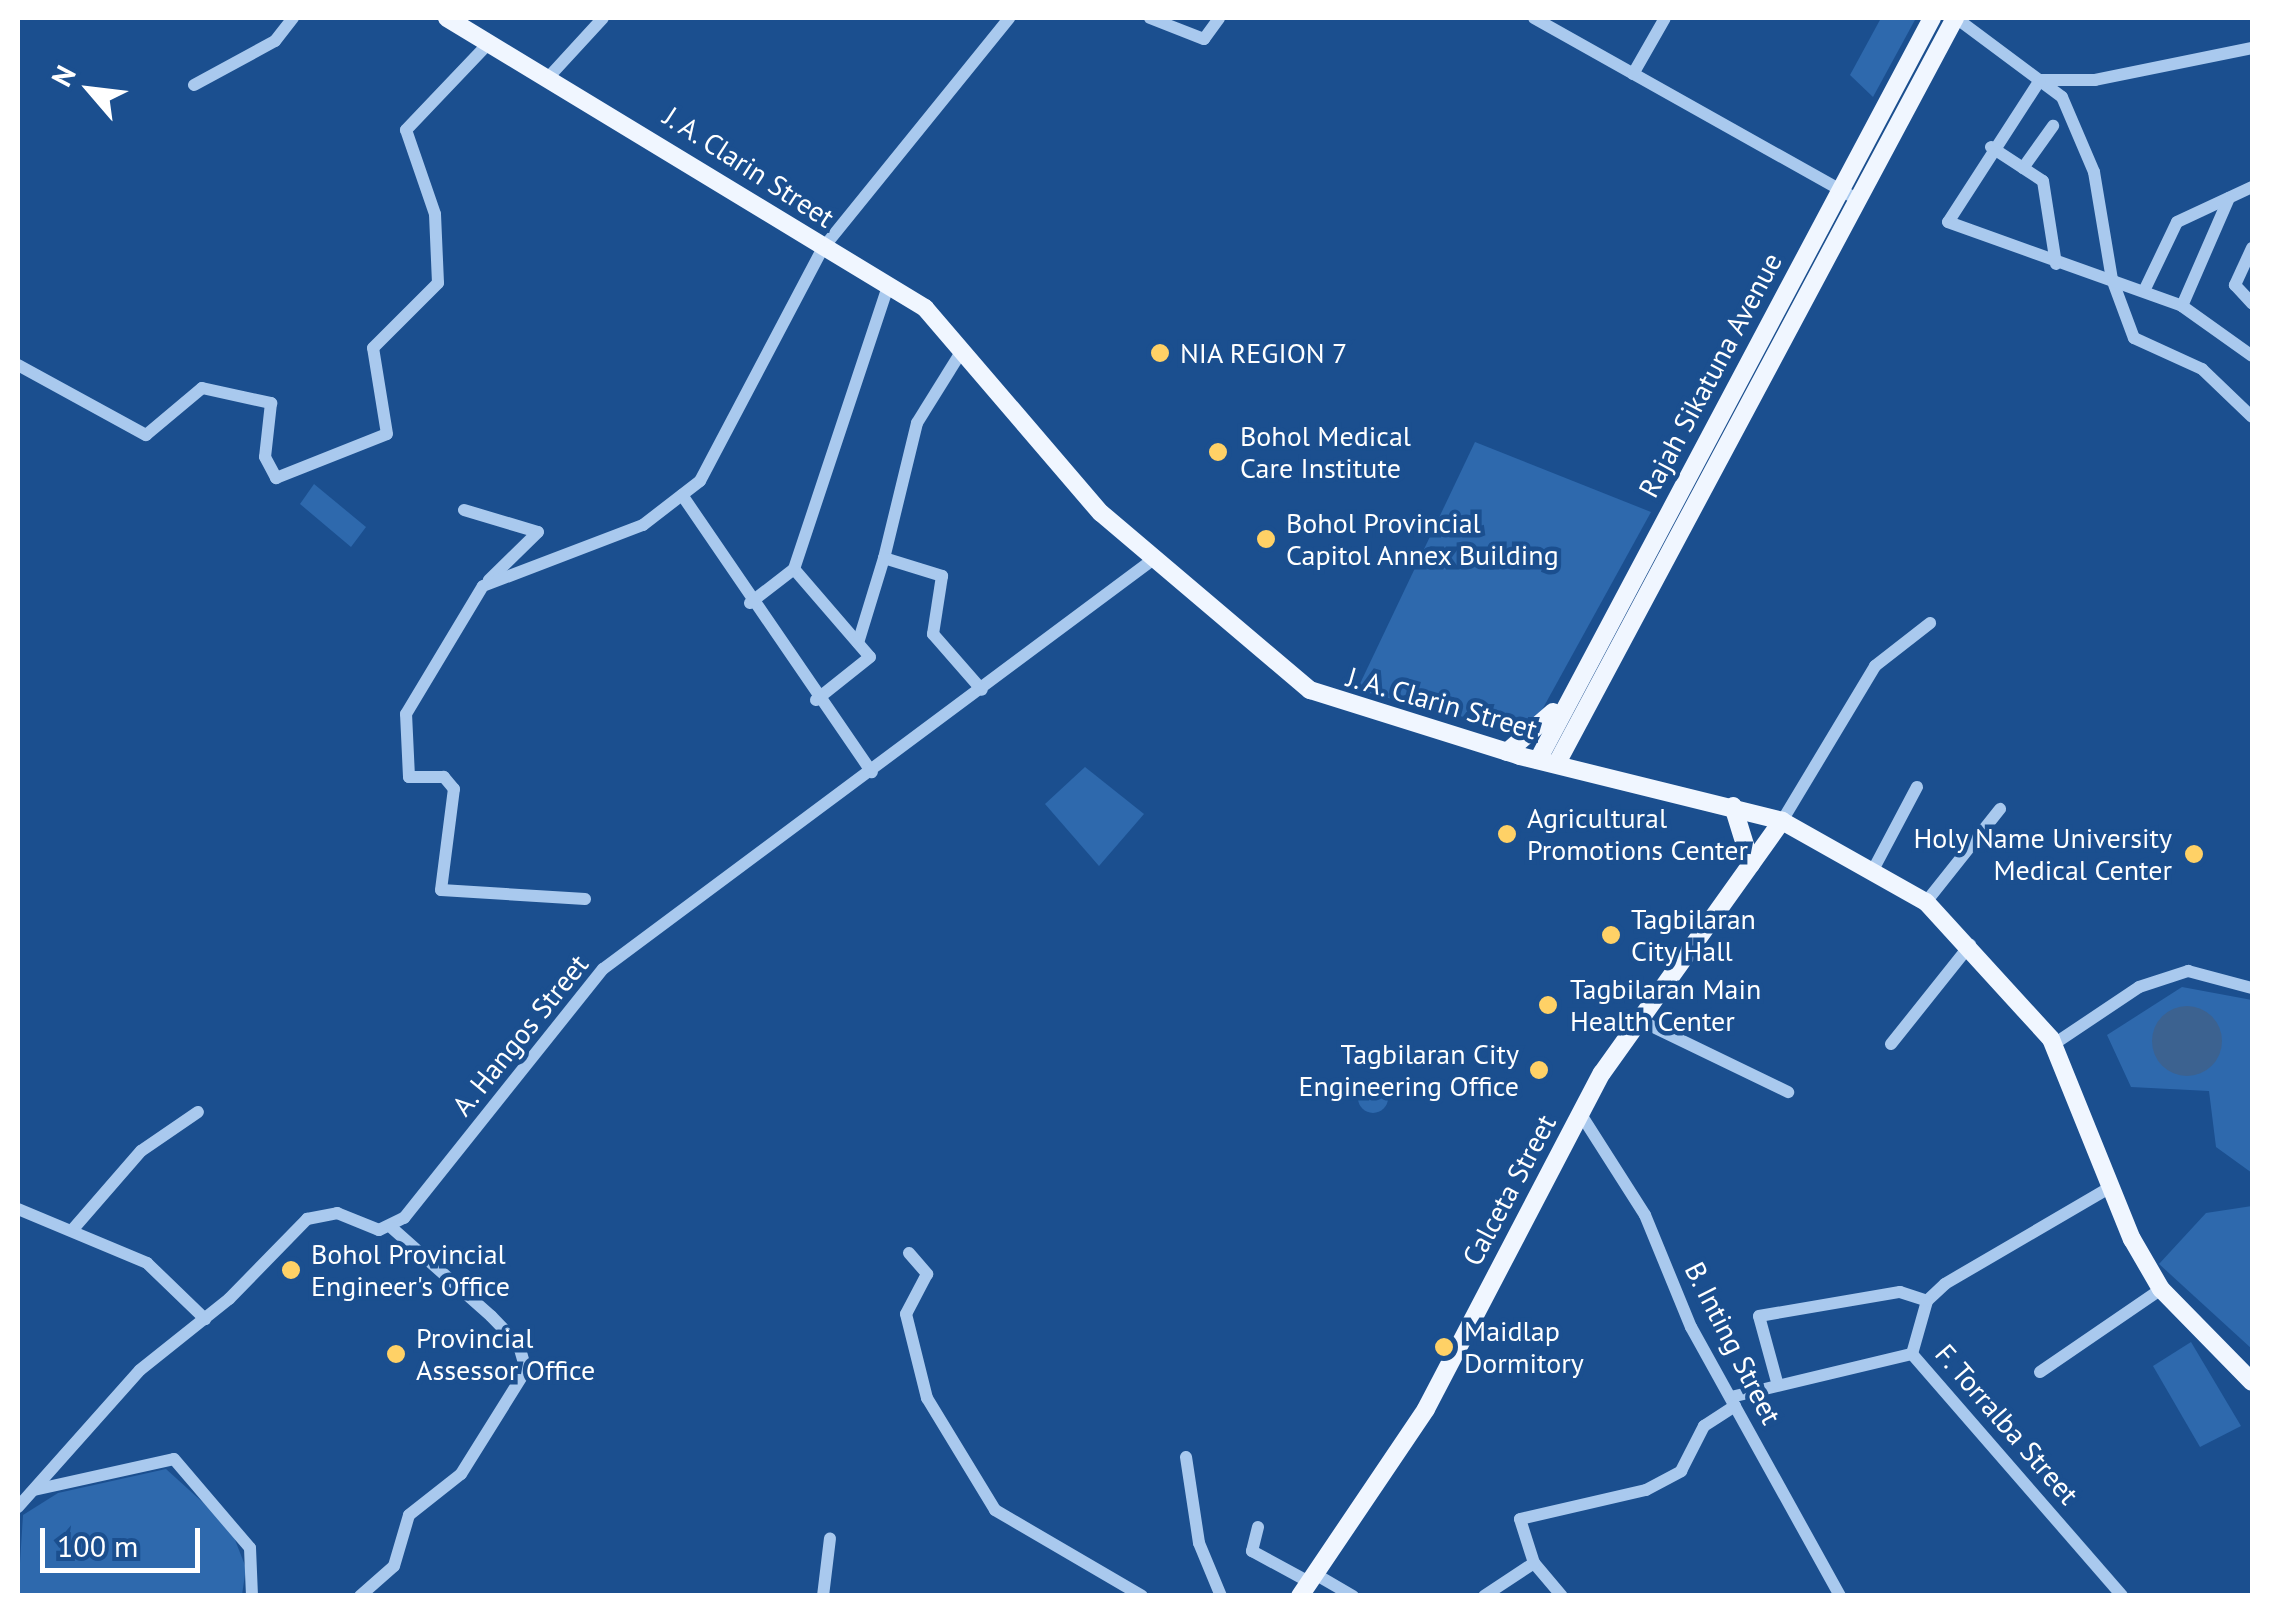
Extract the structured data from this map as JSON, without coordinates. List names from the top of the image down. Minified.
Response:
{"streets":{"main road":["J. A. Clarin Street","Rajah Sikatuna Avenue","Calceta Street"],"street":["A. Hangos Street","B. Inting Street","F. Torralba Street"]},"crossings":[["J. A. Clarin Street","Rajah Sikatuna Avenue"],["J. A. Clarin Street","A. Hangos Street"],["J. A. Clarin Street","Calceta Street"],["Calceta Street","B. Inting Street"]],"places":["NIA REGION 7","Bohol Medical Care Institute","Bohol Provincial Capitol Annex Building","Agricultural Promotions Center","Holy Name University Medical Center","Tagbilaran City Hall","Tagbilaran Main Health Center","Tagbilaran City Engineering Office","Bohol Provincial Engineer's Office","Maidlap Dormitory","Provincial Assessor Office"],"scale_bar":"100 m","north":"top left"}
